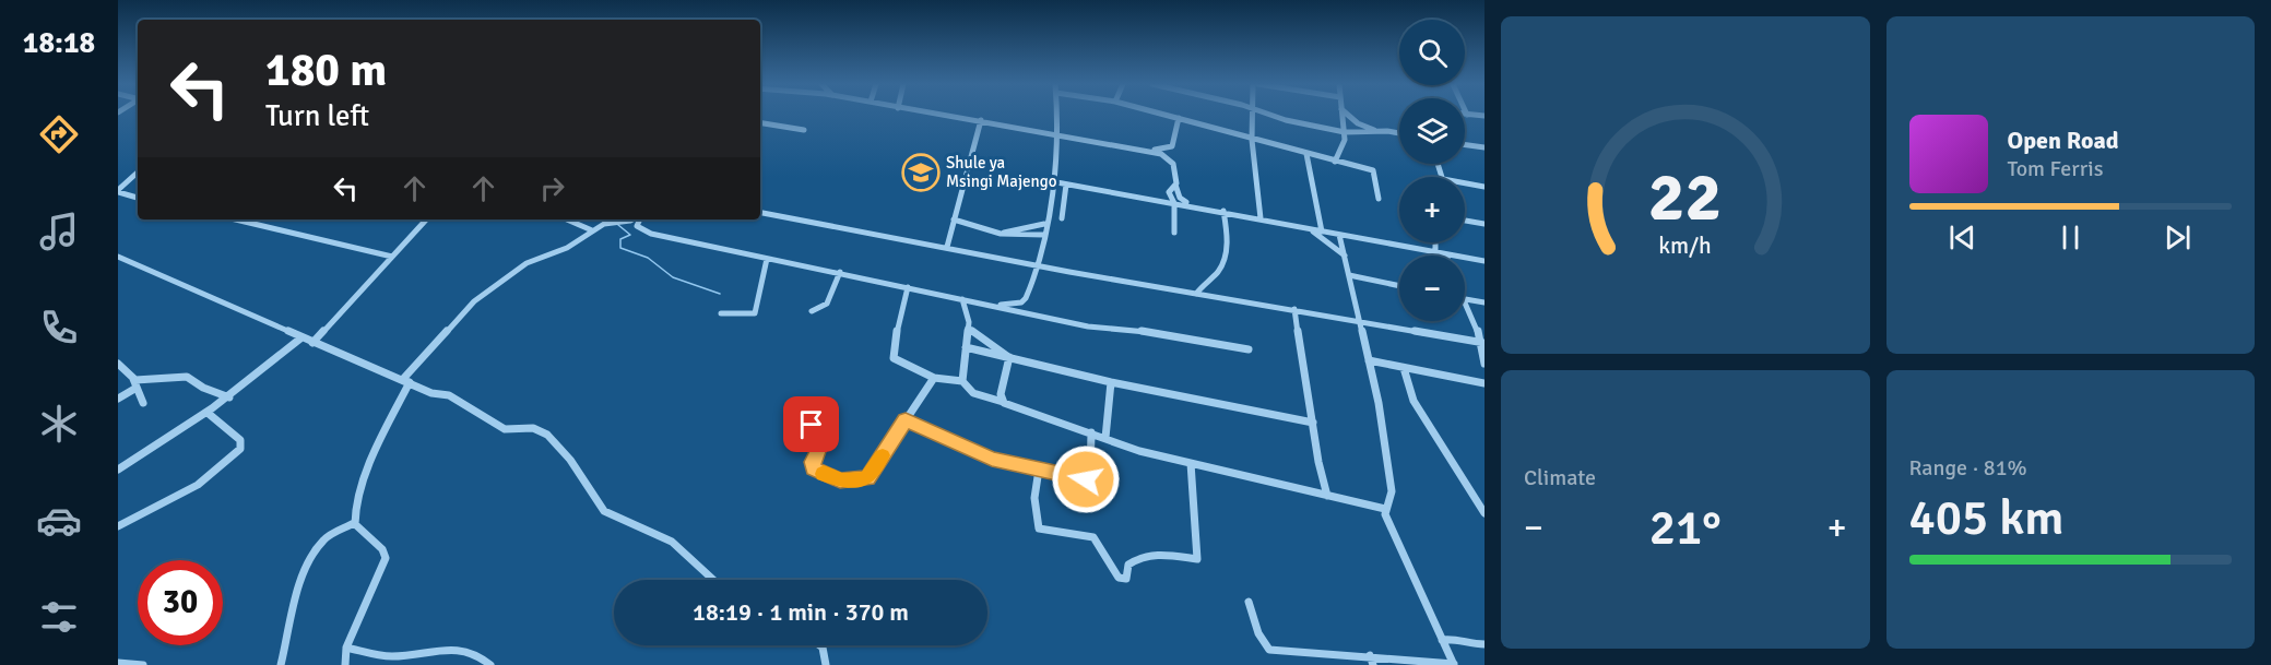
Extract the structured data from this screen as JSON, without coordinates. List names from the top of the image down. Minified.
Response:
{"places":{"school or university":["Shule ya Msingi Majengo"]},"page":{"tabs":"18:18","map_buttons":["+","−"],"turn":["180 m","Turn left"],"song":["Open Road","Tom Ferris"],"tile":["Climate",["Range · 81%","405 km"]],"heat":["−","21°","+"],"limit":"30","trip":"18:19 · 1 min · 370 m","gauge":["22","km/h"]}}
